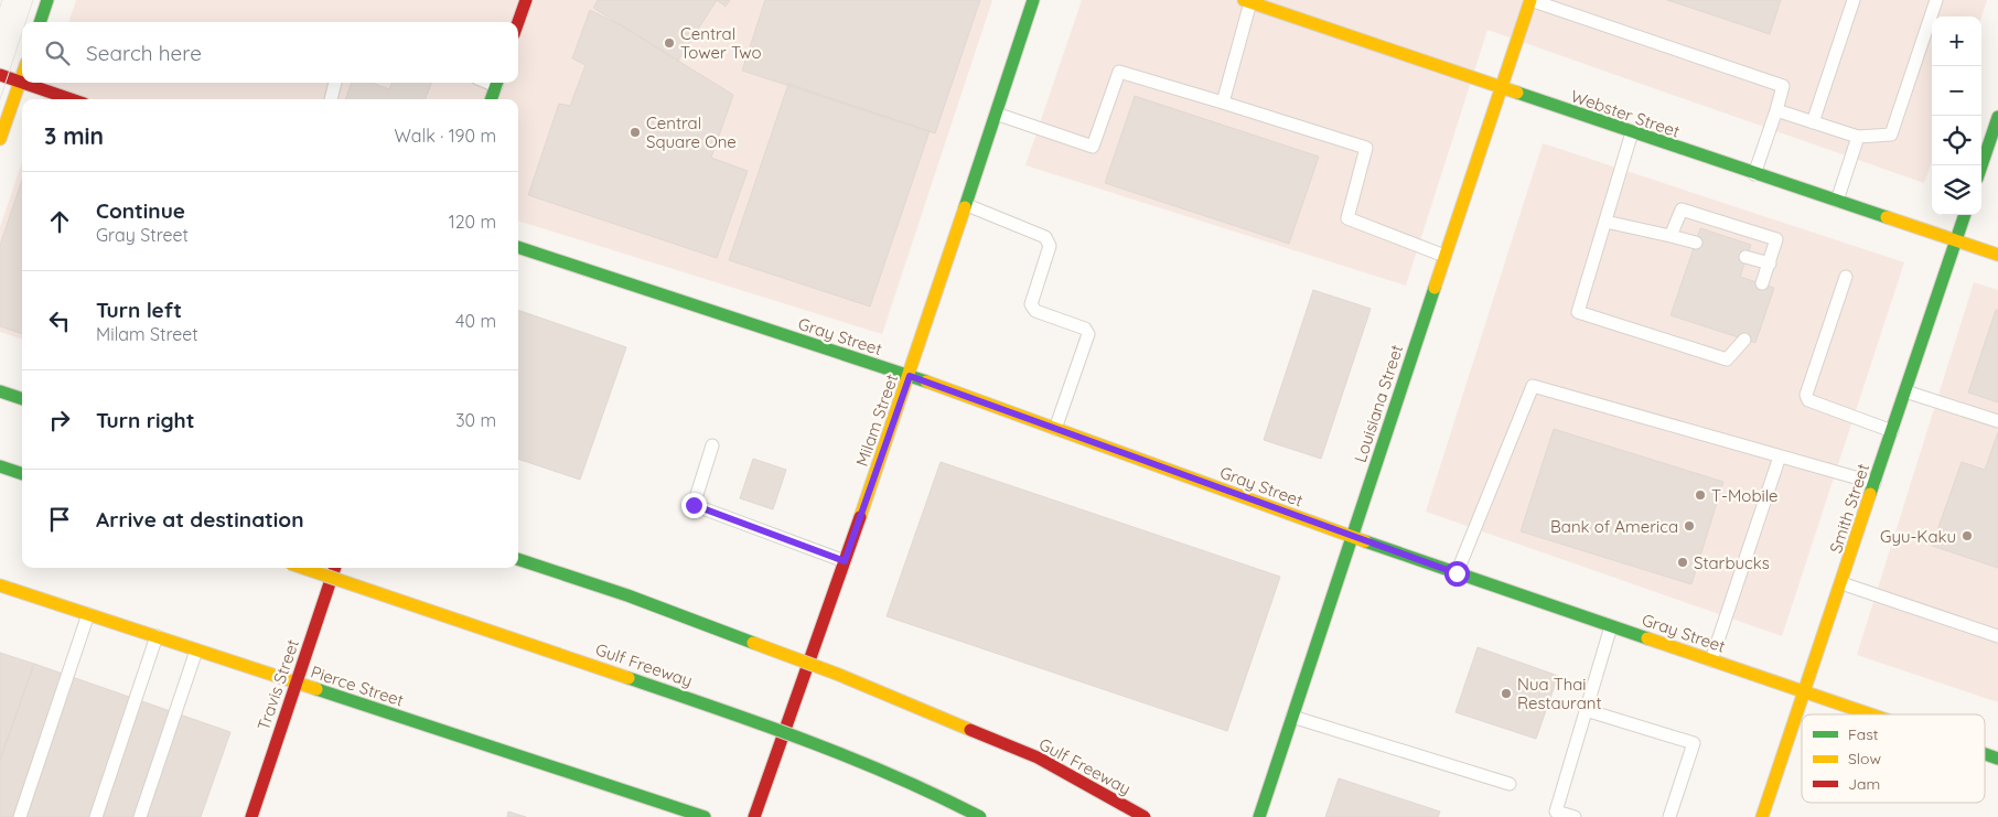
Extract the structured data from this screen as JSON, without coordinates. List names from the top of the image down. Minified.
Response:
{"streets":{"main road":["Webster Street","Gray Street","Louisiana Street","Milam Street","Smith Street","Gulf Freeway","Travis Street","Pierce Street"]},"crossings":[["Webster Street","Louisiana Street"],["Webster Street","Smith Street"],["Gray Street","Louisiana Street"],["Gray Street","Milam Street"],["Gray Street","Smith Street"],["Travis Street","Pierce Street"]],"places":["Central Tower Two","Central Square One","T-Mobile","Bank of America","Gyu-Kaku","Starbucks","Nua Thai Restaurant"],"legend":["Fast","Slow","Jam"],"page":{"map_buttons":["+","−"],"search":"Search here","heading":["3 min","Walk · 190 m"],"list":[["Continue","Gray Street","120 m"],["Turn left","Milam Street","40 m"],["Turn right","30 m"],"Arrive at destination"]}}
